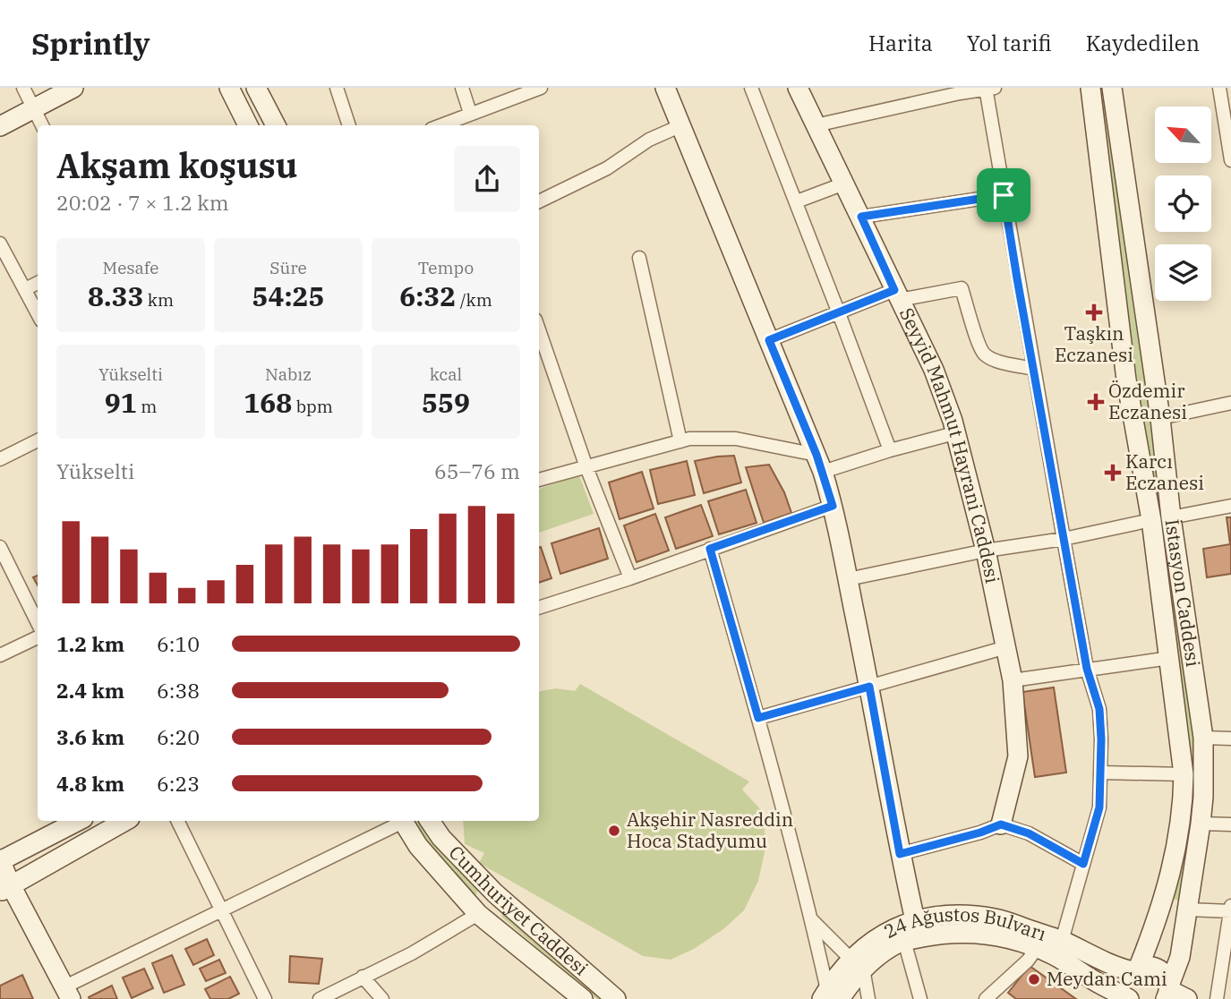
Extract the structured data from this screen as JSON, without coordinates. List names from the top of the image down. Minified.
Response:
{"streets":{"main road":["Seyyid Mahmut Hayrani Caddesi","İstasyon Caddesi","Cumhuriyet Caddesi","24 Ağustos Bulvarı"]},"crossings":[["İstasyon Caddesi","24 Ağustos Bulvarı"]],"places":{"health":["Taşkın Eczanesi","Özdemir Eczanesi","Karcı Eczanesi"],"other":["Akşehir Nasreddin Hoca Stadyumu","Meydan Cami"]},"north":"top left","page":{"header":"Sprintly","nav":["Harita","Yol tarifi","Kaydedilen"],"heading":["Akşam koşusu","20:02 · 7 × 1.2 km"],"stats":[["Mesafe","8.33 km"],["Süre","54:25"],["Tempo","6:32 /km"],["Yükselti","91 m"],["Nabız","168 bpm"],["kcal","559"]],"chart":["Yükselti","65–76 m"],"list":[{"name":"1.2 km","note":"6:10"},{"name":"2.4 km","note":"6:38"},{"name":"3.6 km","note":"6:20"},{"name":"4.8 km","note":"6:23"}]}}
